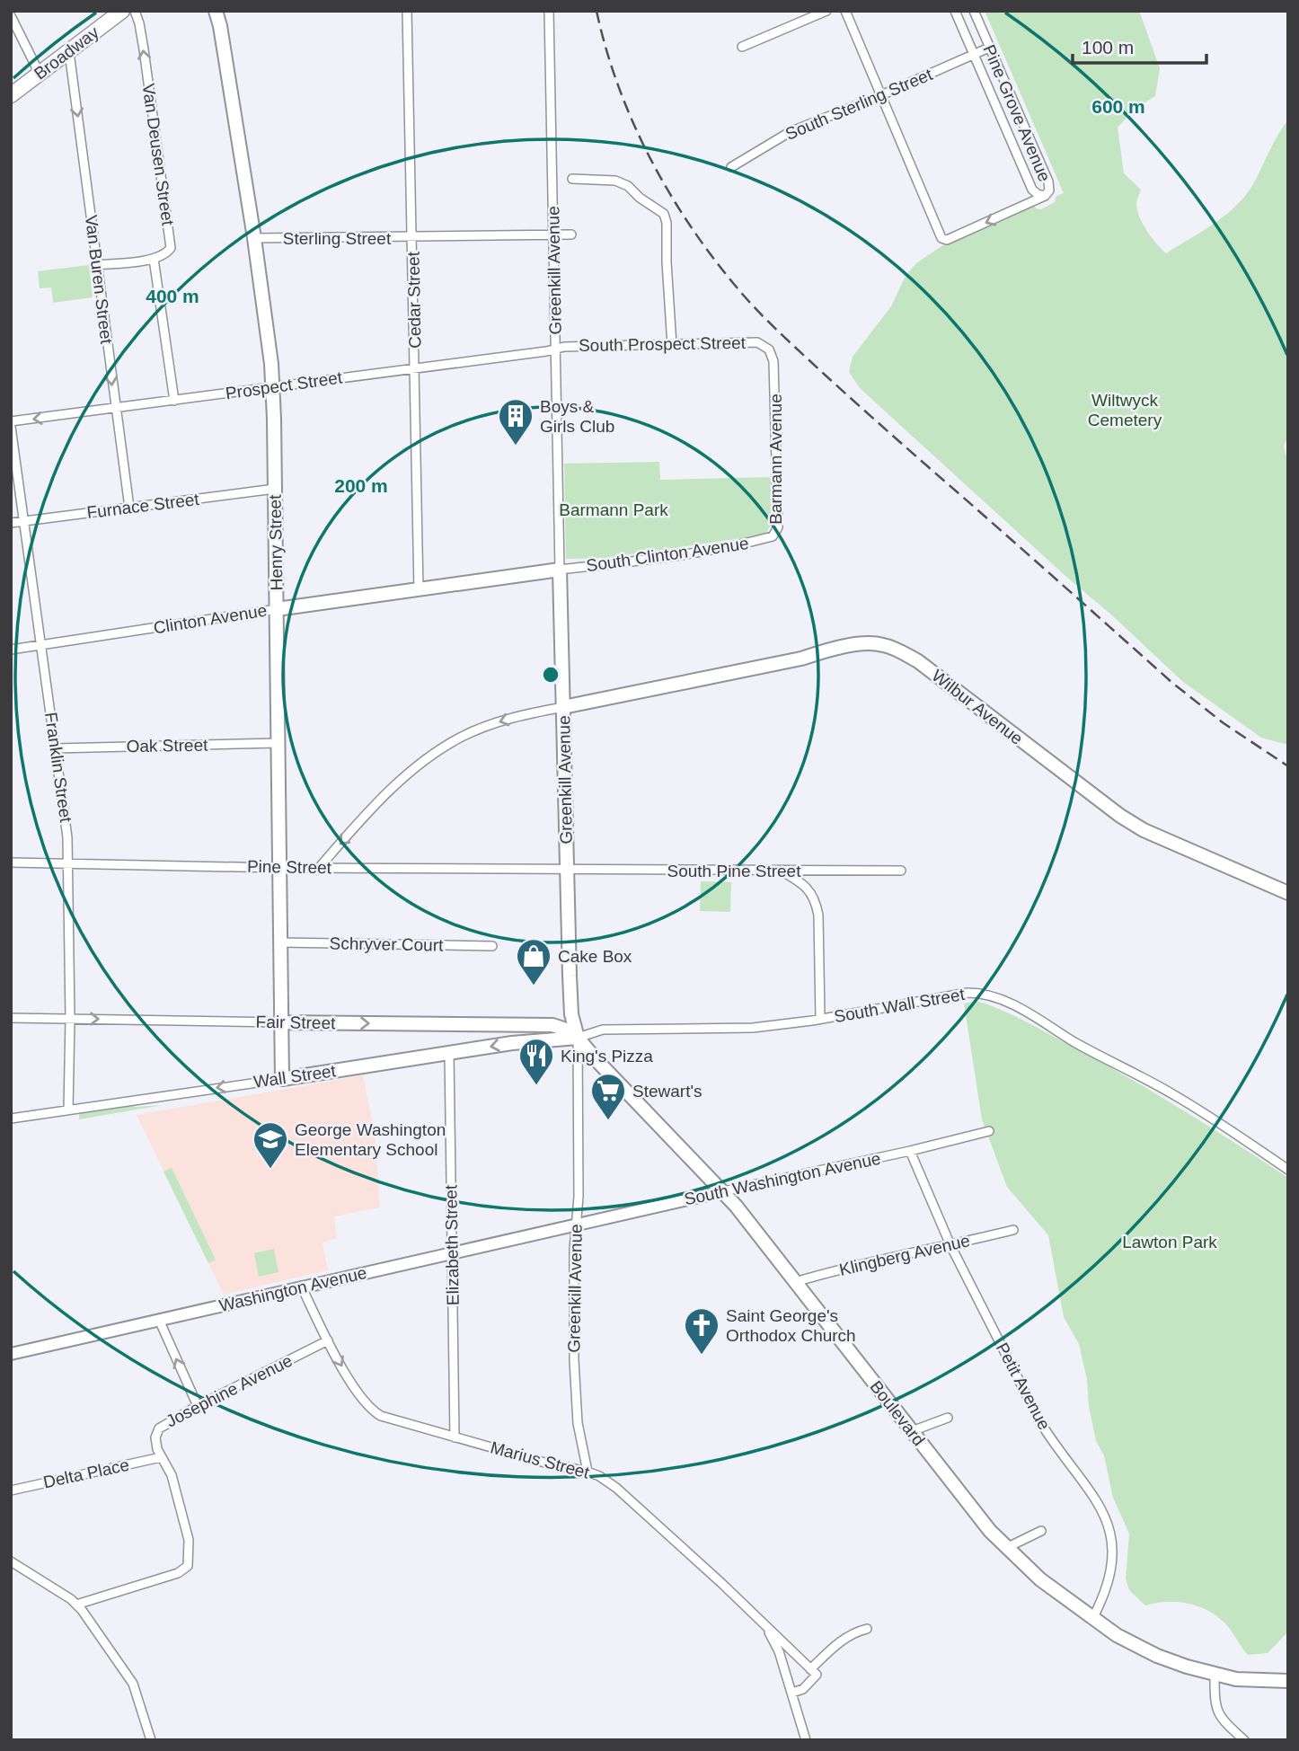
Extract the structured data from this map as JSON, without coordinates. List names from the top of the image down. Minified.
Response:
{"streets":{"highway":["Broadway"],"main road":["Greenkill Avenue","Henry Street","Clinton Avenue","Wilbur Avenue","Fair Street","Wall Street","South Washington Avenue","Washington Avenue","Boulevard"],"street":["South Sterling Street","Pine Grove Avenue","Van Deusen Street","Sterling Street","Van Buren Street","Cedar Street","South Prospect Street","Prospect Street","Barmann Avenue","Furnace Street","South Clinton Avenue","Oak Street","Franklin Street","Pine Street","South Pine Street","Schryver Court","South Wall Street","Elizabeth Street","Klingberg Avenue","Petit Avenue","Josephine Avenue","Marius Street","Delta Place"]},"crossings":[["Broadway","Van Buren Street"],["South Sterling Street","Pine Grove Avenue"],["Sterling Street","Greenkill Avenue"],["Sterling Street","Cedar Street"],["Sterling Street","Henry Street"],["Greenkill Avenue","South Prospect Street"],["Greenkill Avenue","Prospect Street"],["Greenkill Avenue","South Clinton Avenue"],["Greenkill Avenue","Clinton Avenue"],["Greenkill Avenue","Wilbur Avenue"],["Greenkill Avenue","Pine Street"],["Greenkill Avenue","South Pine Street"],["Greenkill Avenue","South Wall Street"],["Greenkill Avenue","Fair Street"],["Greenkill Avenue","Wall Street"],["Greenkill Avenue","South Washington Avenue"],["Greenkill Avenue","Washington Avenue"],["Greenkill Avenue","Boulevard"],["Greenkill Avenue","Marius Street"],["Van Buren Street","Prospect Street"],["Van Buren Street","Furnace Street"],["Cedar Street","Prospect Street"],["Cedar Street","Clinton Avenue"],["South Prospect Street","Prospect Street"],["South Prospect Street","Barmann Avenue"],["Prospect Street","Henry Street"],["Prospect Street","Franklin Street"],["Barmann Avenue","South Clinton Avenue"],["Furnace Street","Henry Street"],["Furnace Street","Franklin Street"],["Henry Street","Clinton Avenue"],["Henry Street","Oak Street"],["Henry Street","Pine Street"],["Henry Street","Schryver Court"],["Henry Street","Fair Street"],["Henry Street","Wall Street"],["South Clinton Avenue","Clinton Avenue"],["Clinton Avenue","Franklin Street"],["Oak Street","Franklin Street"],["Franklin Street","Pine Street"],["Franklin Street","Fair Street"],["Franklin Street","Wall Street"],["Pine Street","South Pine Street"],["South Wall Street","Fair Street"],["South Wall Street","Wall Street"],["South Wall Street","Boulevard"],["Fair Street","Wall Street"],["Fair Street","Boulevard"],["Wall Street","Elizabeth Street"],["Wall Street","Boulevard"],["South Washington Avenue","Washington Avenue"],["South Washington Avenue","Petit Avenue"],["South Washington Avenue","Boulevard"],["Elizabeth Street","Washington Avenue"],["Elizabeth Street","Marius Street"],["Klingberg Avenue","Petit Avenue"],["Klingberg Avenue","Boulevard"],["Washington Avenue","Marius Street"],["Petit Avenue","Boulevard"],["Josephine Avenue","Marius Street"],["Josephine Avenue","Delta Place"]],"one_way":["Van Deusen Street","Fair Street","Wall Street"],"parks":["Wiltwyck Cemetery","Barmann Park","Lawton Park"],"places":{"building":["Boys & Girls Club"],"shop":["Cake Box"],"restaurant":["King's Pizza"],"supermarket":["Stewart's"],"school or university":["George Washington Elementary School"],"church":["Saint George's Orthodox Church"]},"scale_bar":"100 m","rings":["600 m","400 m","200 m"]}
